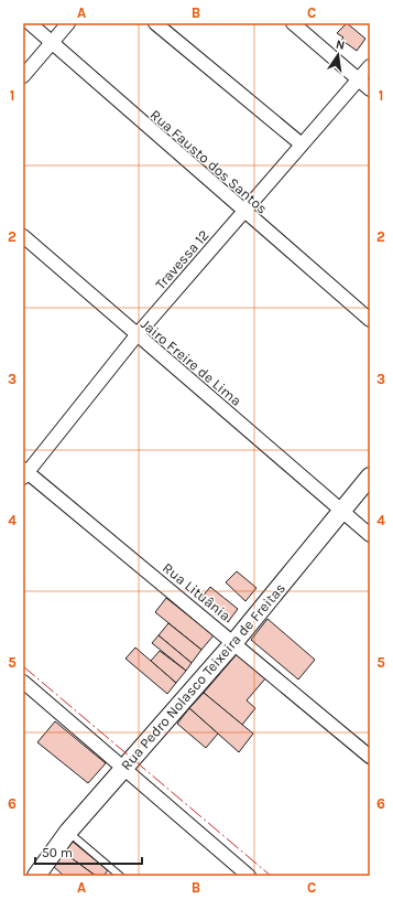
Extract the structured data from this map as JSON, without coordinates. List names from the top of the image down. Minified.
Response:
{"streets":{"main road":["Rua Pedro Nolasco Teixeira de Freitas"],"street":["Rua Fausto dos Santos","Travessa 12","Jairo Freire de Lima","Rua Lituânia"]},"crossings":[["Rua Fausto dos Santos","Travessa 12"],["Travessa 12","Jairo Freire de Lima"],["Travessa 12","Rua Lituânia"],["Jairo Freire de Lima","Rua Pedro Nolasco Teixeira de Freitas"],["Rua Lituânia","Rua Pedro Nolasco Teixeira de Freitas"]],"scale_bar":"50 m","north":"top","grid":{"columns":["A","B","C"],"rows":["1","2","3","4","5","6"]}}
